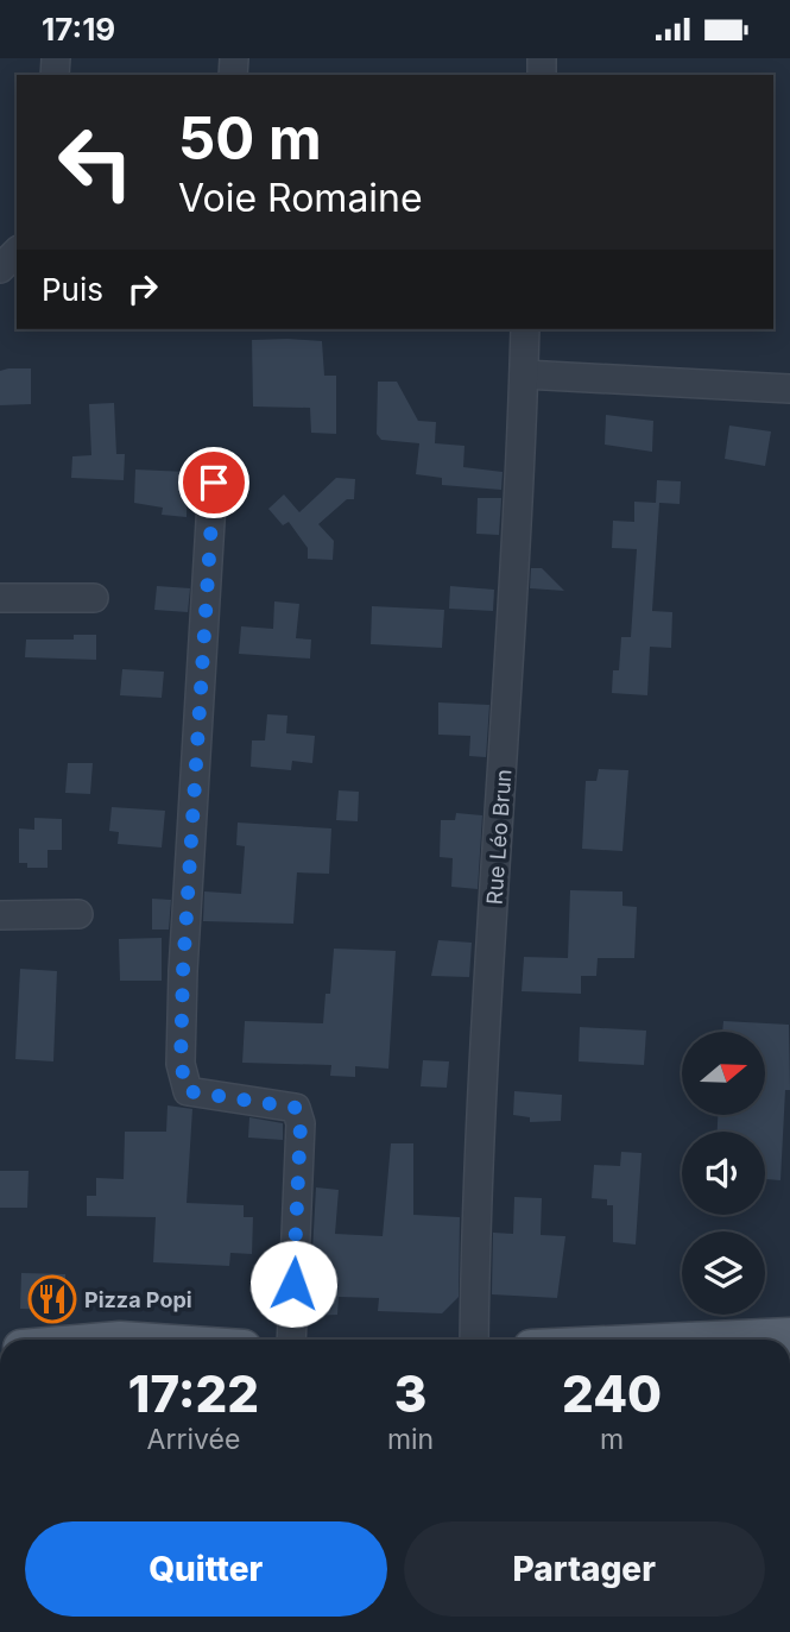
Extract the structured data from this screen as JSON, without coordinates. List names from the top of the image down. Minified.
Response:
{"streets":{"street":["Rue Léo Brun"]},"places":{"restaurant":["Pizza Popi"]},"north":"right","page":{"status":"17:19","turn":["50 m","Voie Romaine"],"then":"Puis","eta":["17:22","Arrivée","3","min","240","m"],"buttons":["Quitter","Partager"]}}
